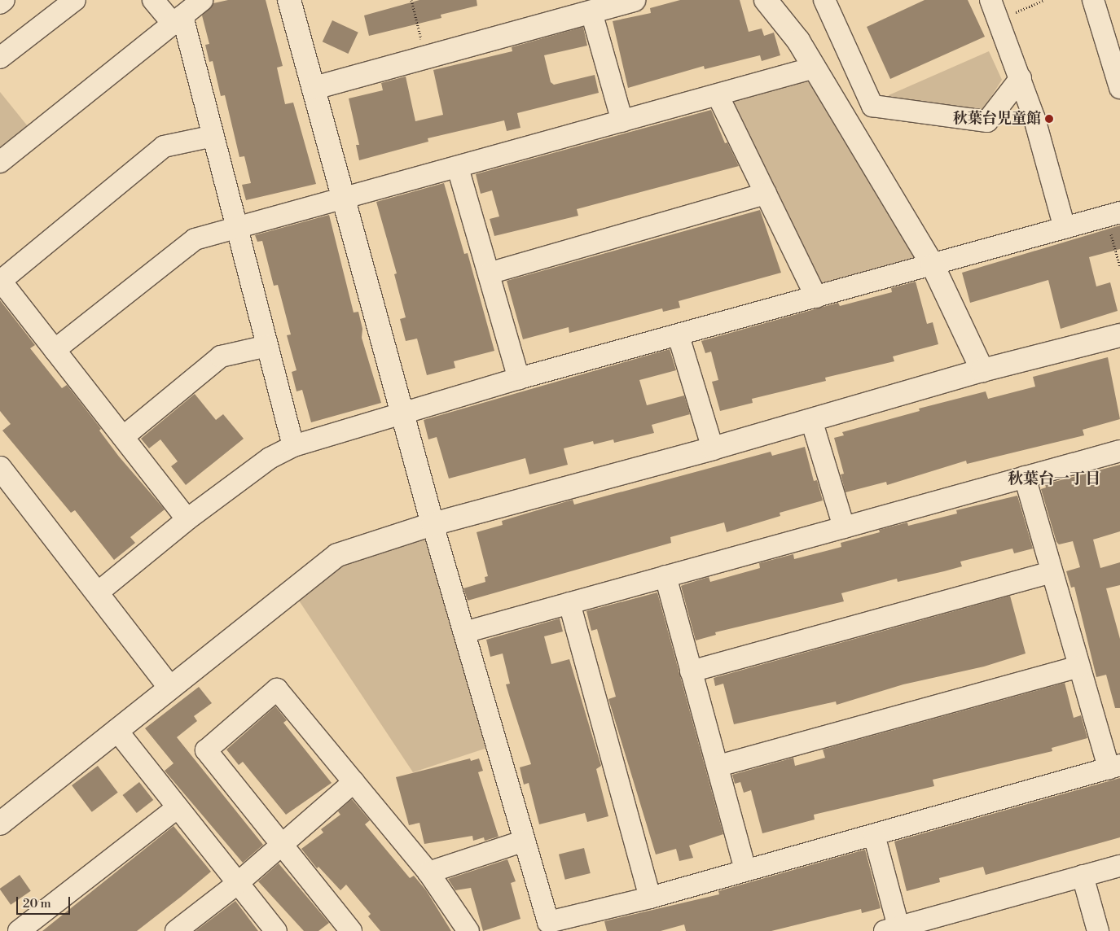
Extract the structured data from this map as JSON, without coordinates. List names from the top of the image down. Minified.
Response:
{"districts":["秋葉台一丁目"],"places":["秋葉台児童館"],"scale_bar":"20 m"}
